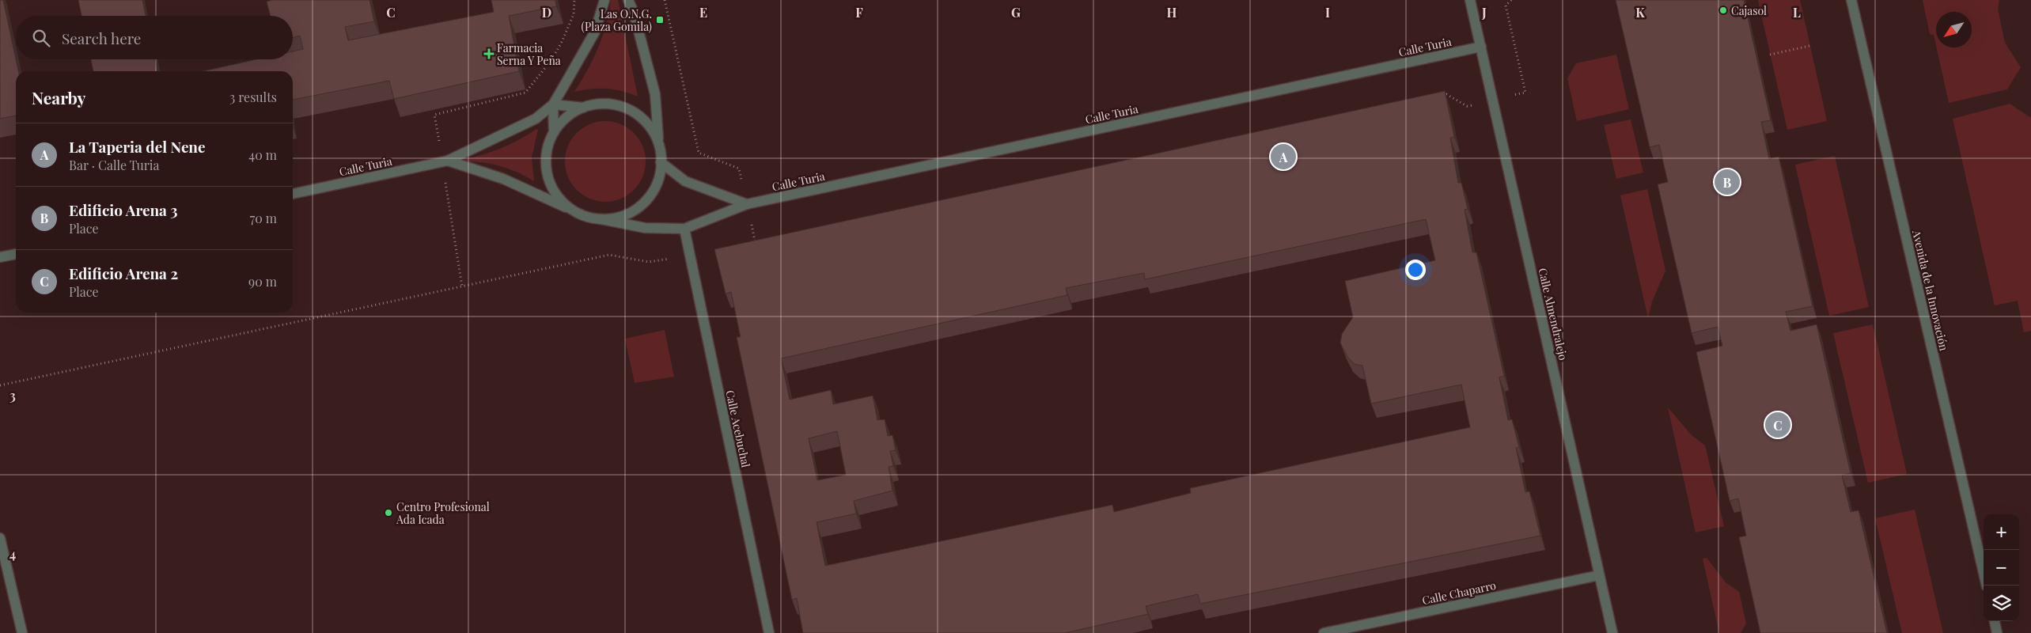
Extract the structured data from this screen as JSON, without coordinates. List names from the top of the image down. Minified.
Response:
{"streets":{"street":["Calle Turia","Avenida de la Innovación","Calle Almendralejo","Calle Acebuchal","Calle Chaparro"]},"crossings":[["Calle Turia","Calle Almendralejo"],["Calle Turia","Calle Acebuchal"],["Calle Almendralejo","Calle Chaparro"]],"places":{"other":["Cajasol","Centro Profesional Ada Icada"],"transit":["Las O.N.G. (Plaza Gomila)"],"health":["Farmacia Serna Y Peña"]},"north":"bottom left","page":{"search":"Search here","heading":["Nearby","3 results"],"list":[{"mark":"A","name":"La Taperia del Nene","note":"Bar · Calle Turia","value":"40 m"},{"mark":"B","name":"Edificio Arena 3","note":"Place","value":"70 m"},{"mark":"C","name":"Edificio Arena 2","note":"Place","value":"90 m"}],"pins":["A","B","C"],"map_buttons":["+","−"]},"grid":{"columns":["C","D","E","F","G","H","I","J","K","L"],"rows":["3","4"]}}
